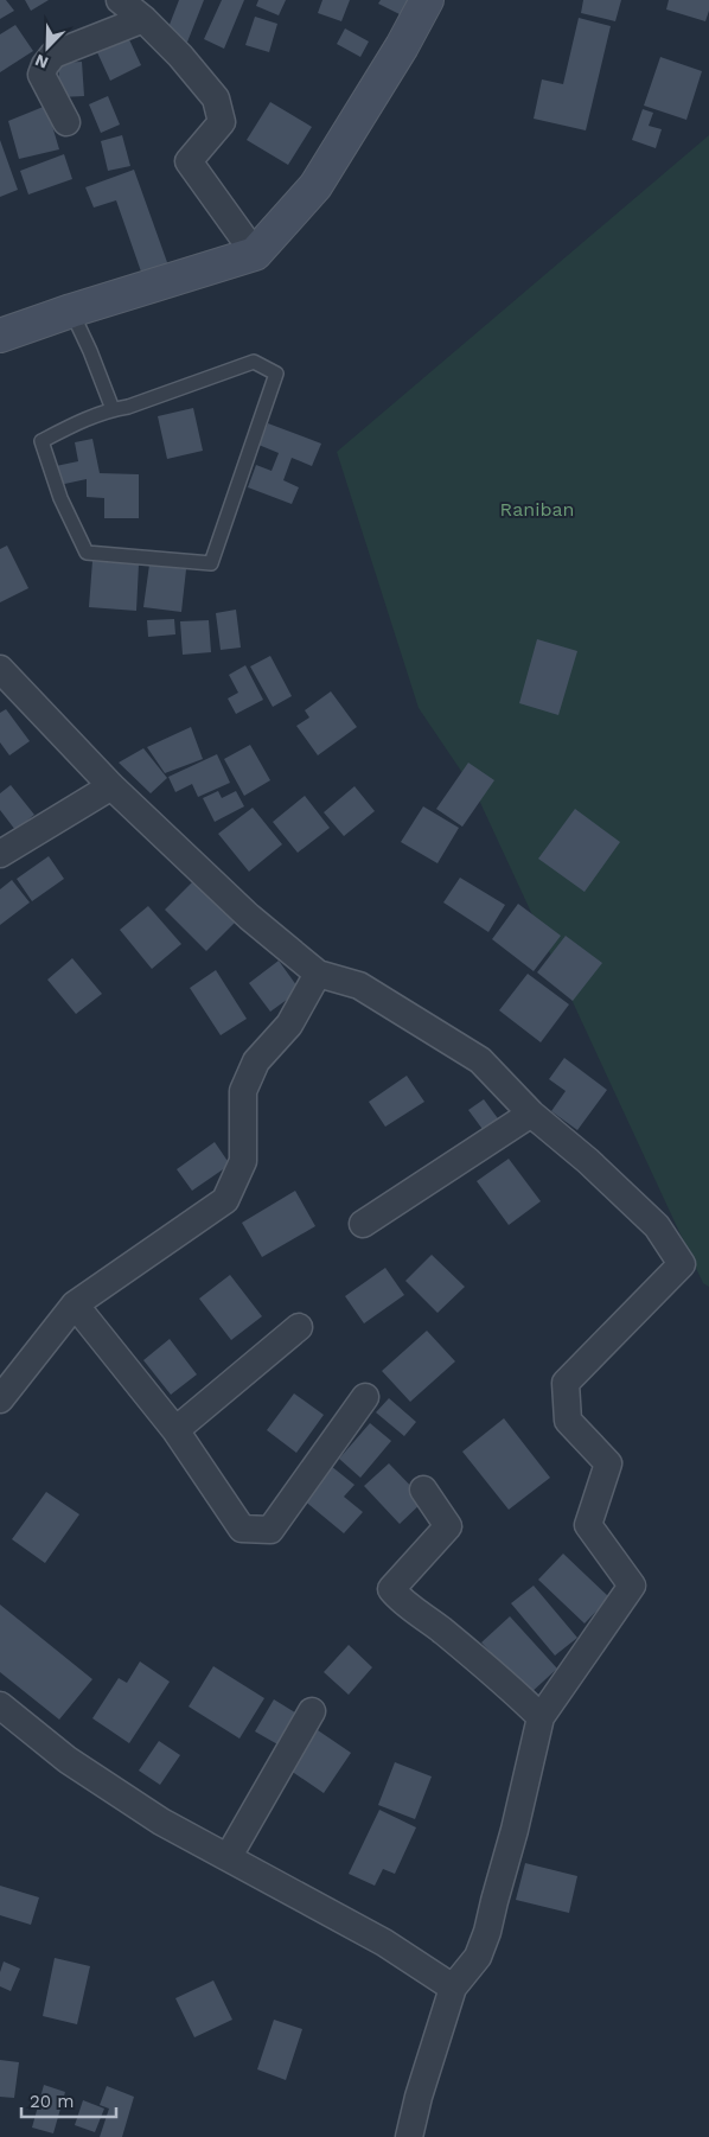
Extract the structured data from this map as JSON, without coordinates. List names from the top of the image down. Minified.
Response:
{"parks":["Raniban"],"scale_bar":"20 m","north":"bottom left"}
